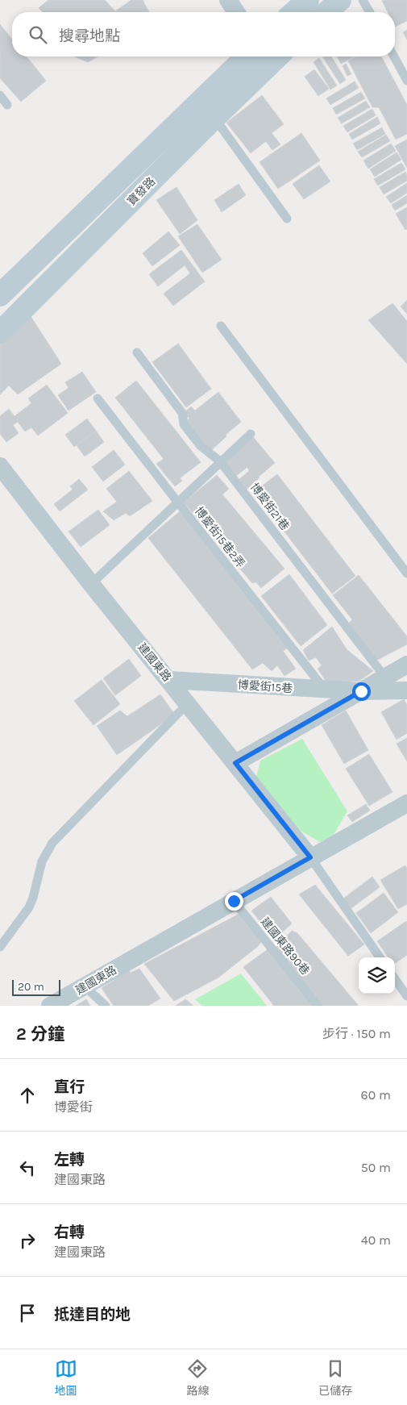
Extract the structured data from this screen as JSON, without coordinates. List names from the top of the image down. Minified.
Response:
{"streets":{"main road":["寶發路"],"street":["建國東路","博愛街15巷"],"lane":["博愛街21巷","博愛街15巷2弄","建國東路90巷"]},"crossings":[["博愛街15巷2弄","博愛街15巷"],["建國東路","博愛街15巷"],["建國東路","建國東路90巷"]],"scale_bar":"20 m","page":{"search":"搜尋地點","scale":"20 m","heading":["2 分鐘","步行 · 150 m"],"list":[["直行","博愛街","60 m"],["左轉","建國東路","50 m"],["右轉","建國東路","40 m"],"抵達目的地"],"nav":["地圖","路線","已儲存"]}}
